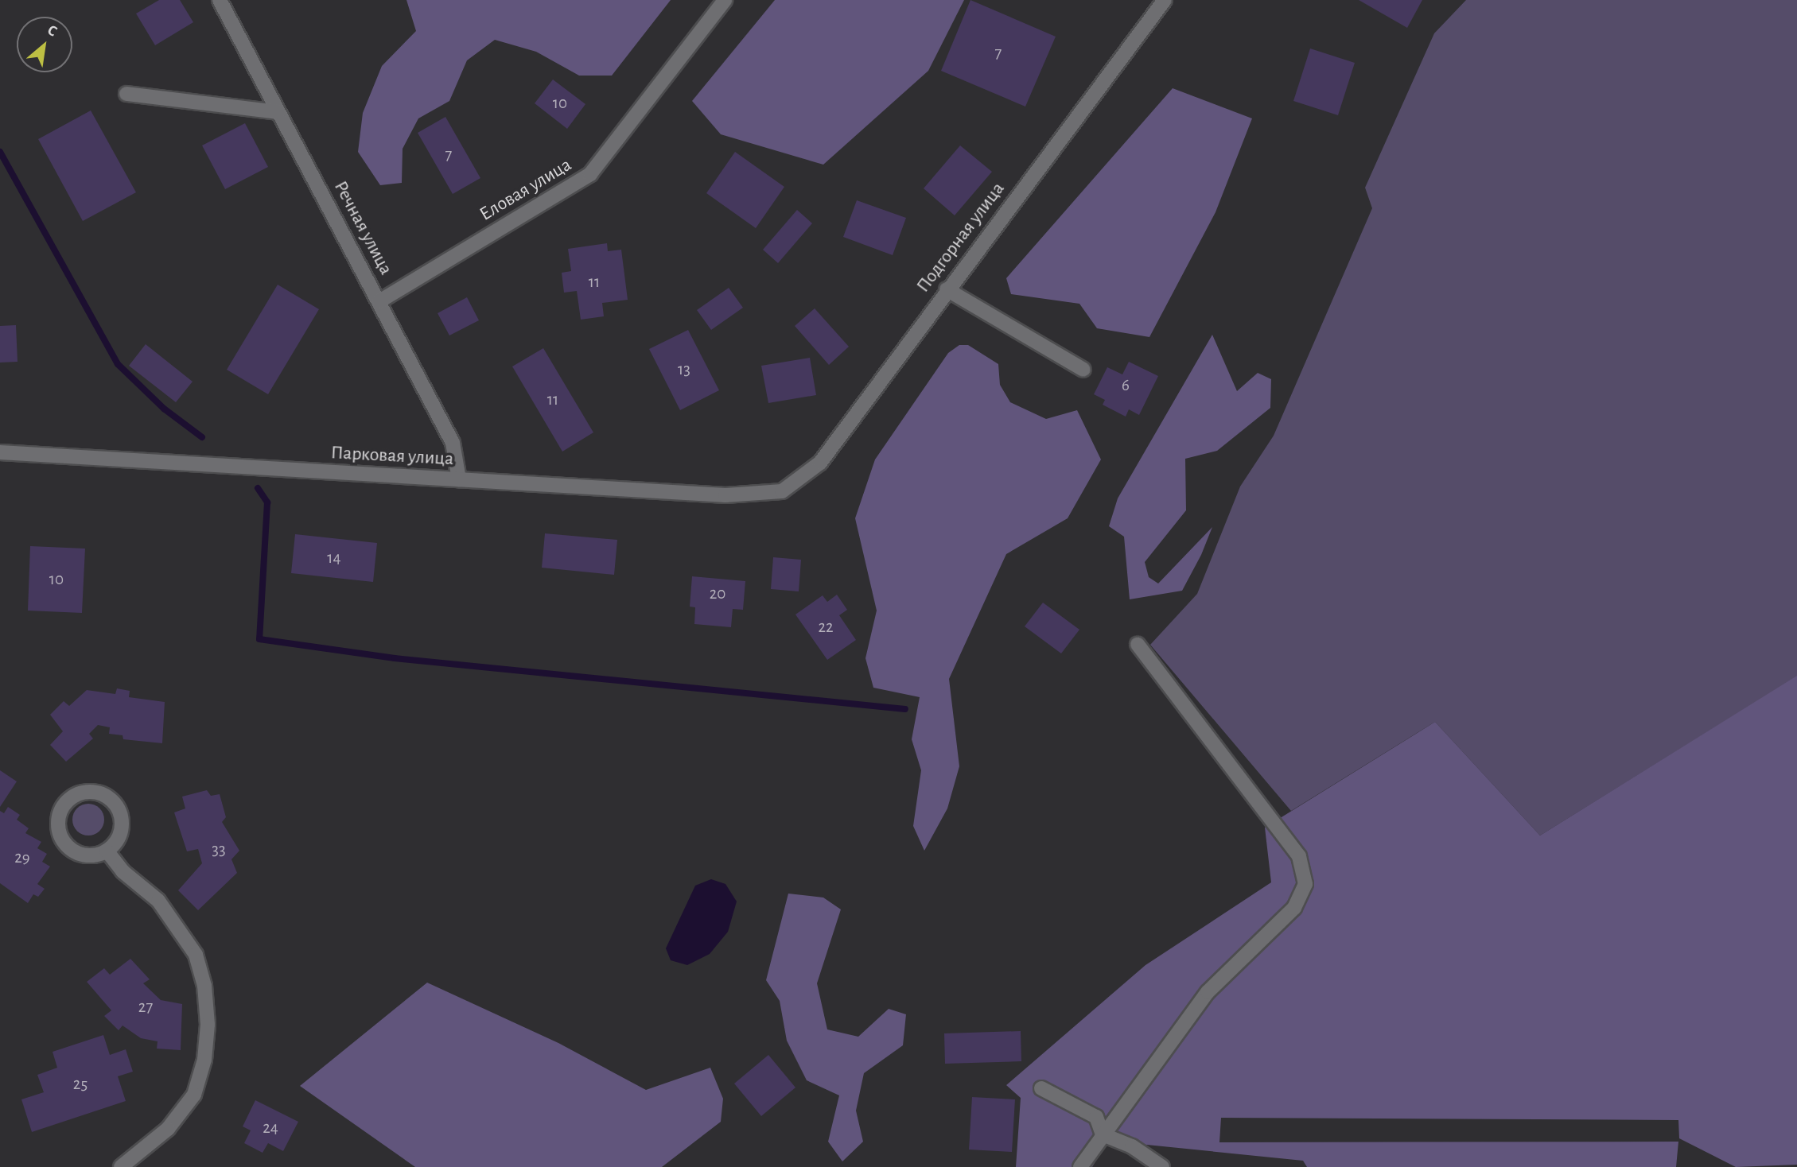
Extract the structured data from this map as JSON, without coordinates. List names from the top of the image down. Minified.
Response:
{"streets":{"street":["Еловая улица","Речная улица","Подгорная улица","Парковая улица"]},"crossings":[["Еловая улица","Речная улица"],["Речная улица","Парковая улица"],["Подгорная улица","Парковая улица"]],"house_numbers":["7","10","7","11","13","6","11","14","10","20","22","33","29","27","25","24"],"north":"top right"}
